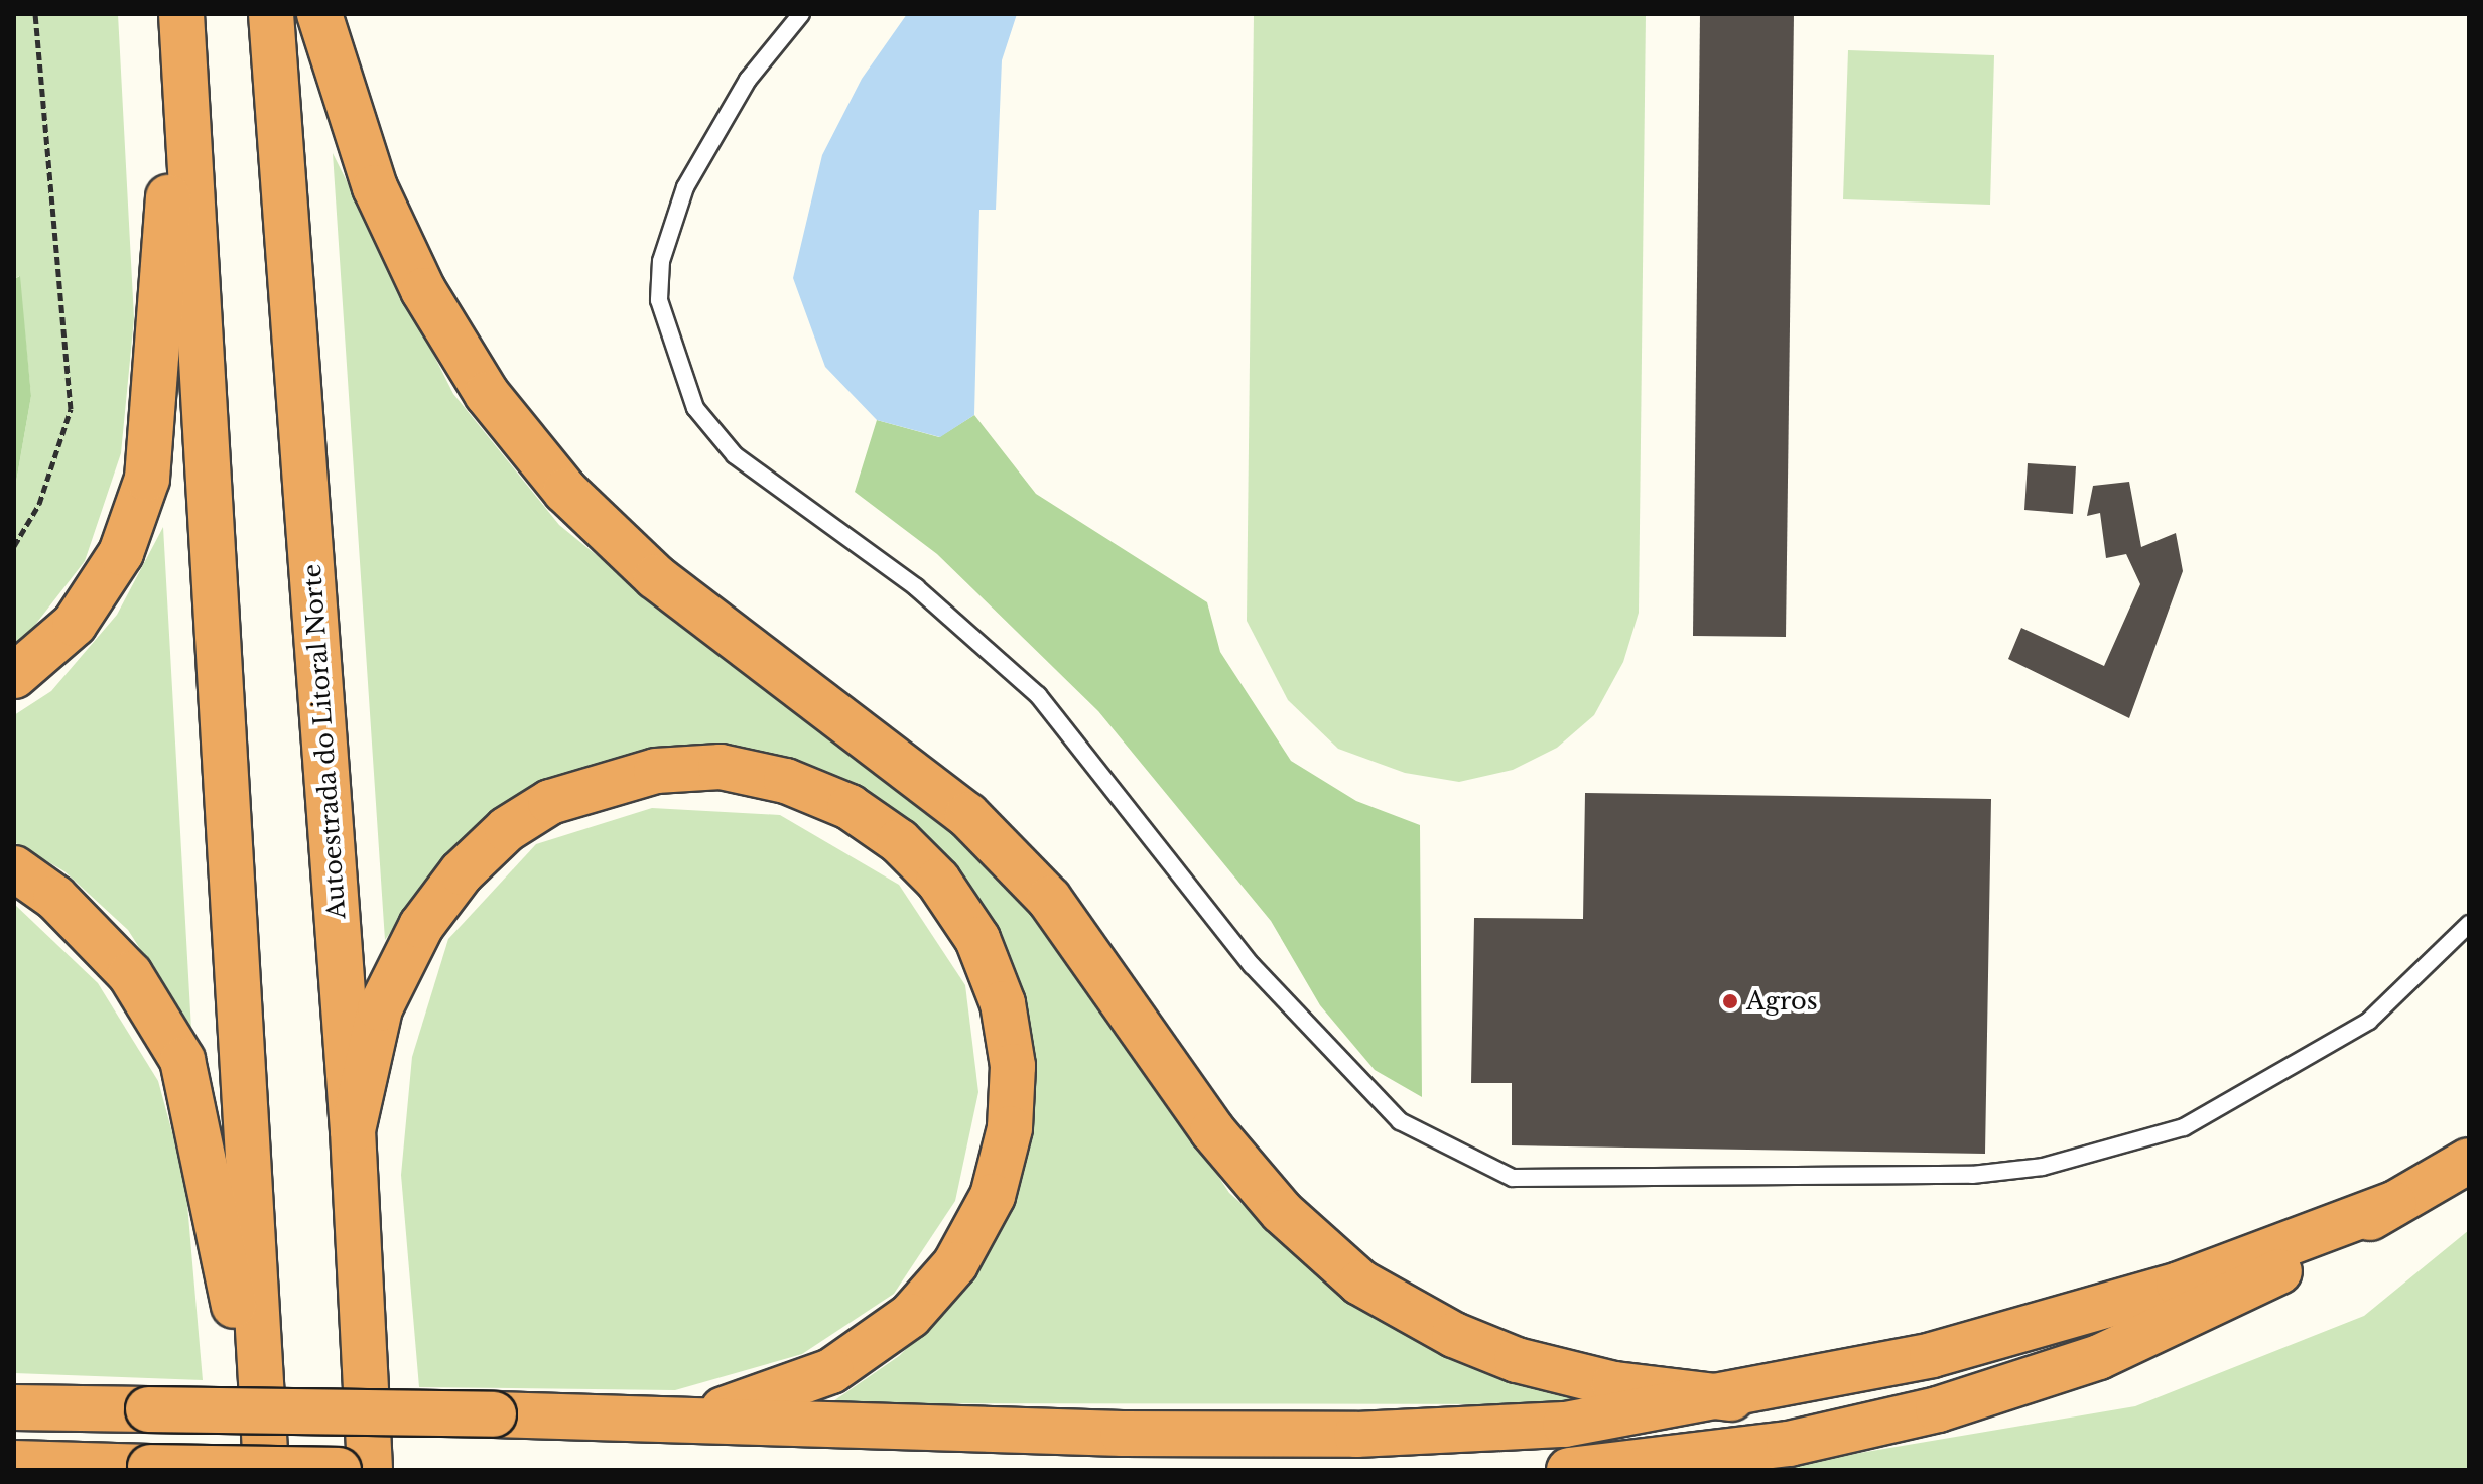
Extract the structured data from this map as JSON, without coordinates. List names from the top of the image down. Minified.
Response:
{"streets":{"highway":["Autoestrada do Litoral Norte"]},"places":["Agros"]}
